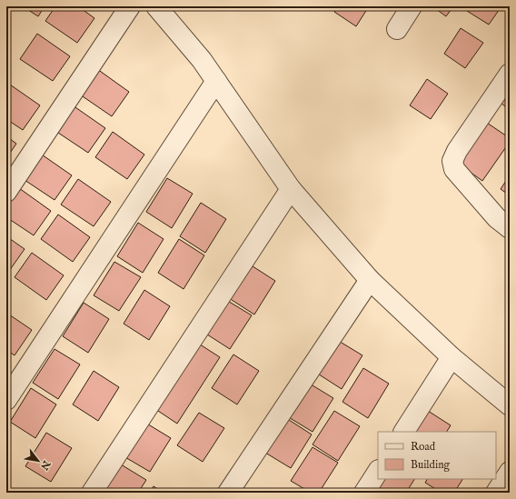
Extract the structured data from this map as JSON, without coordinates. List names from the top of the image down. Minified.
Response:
{"legend":["Road","Building"],"north":"bottom right"}
